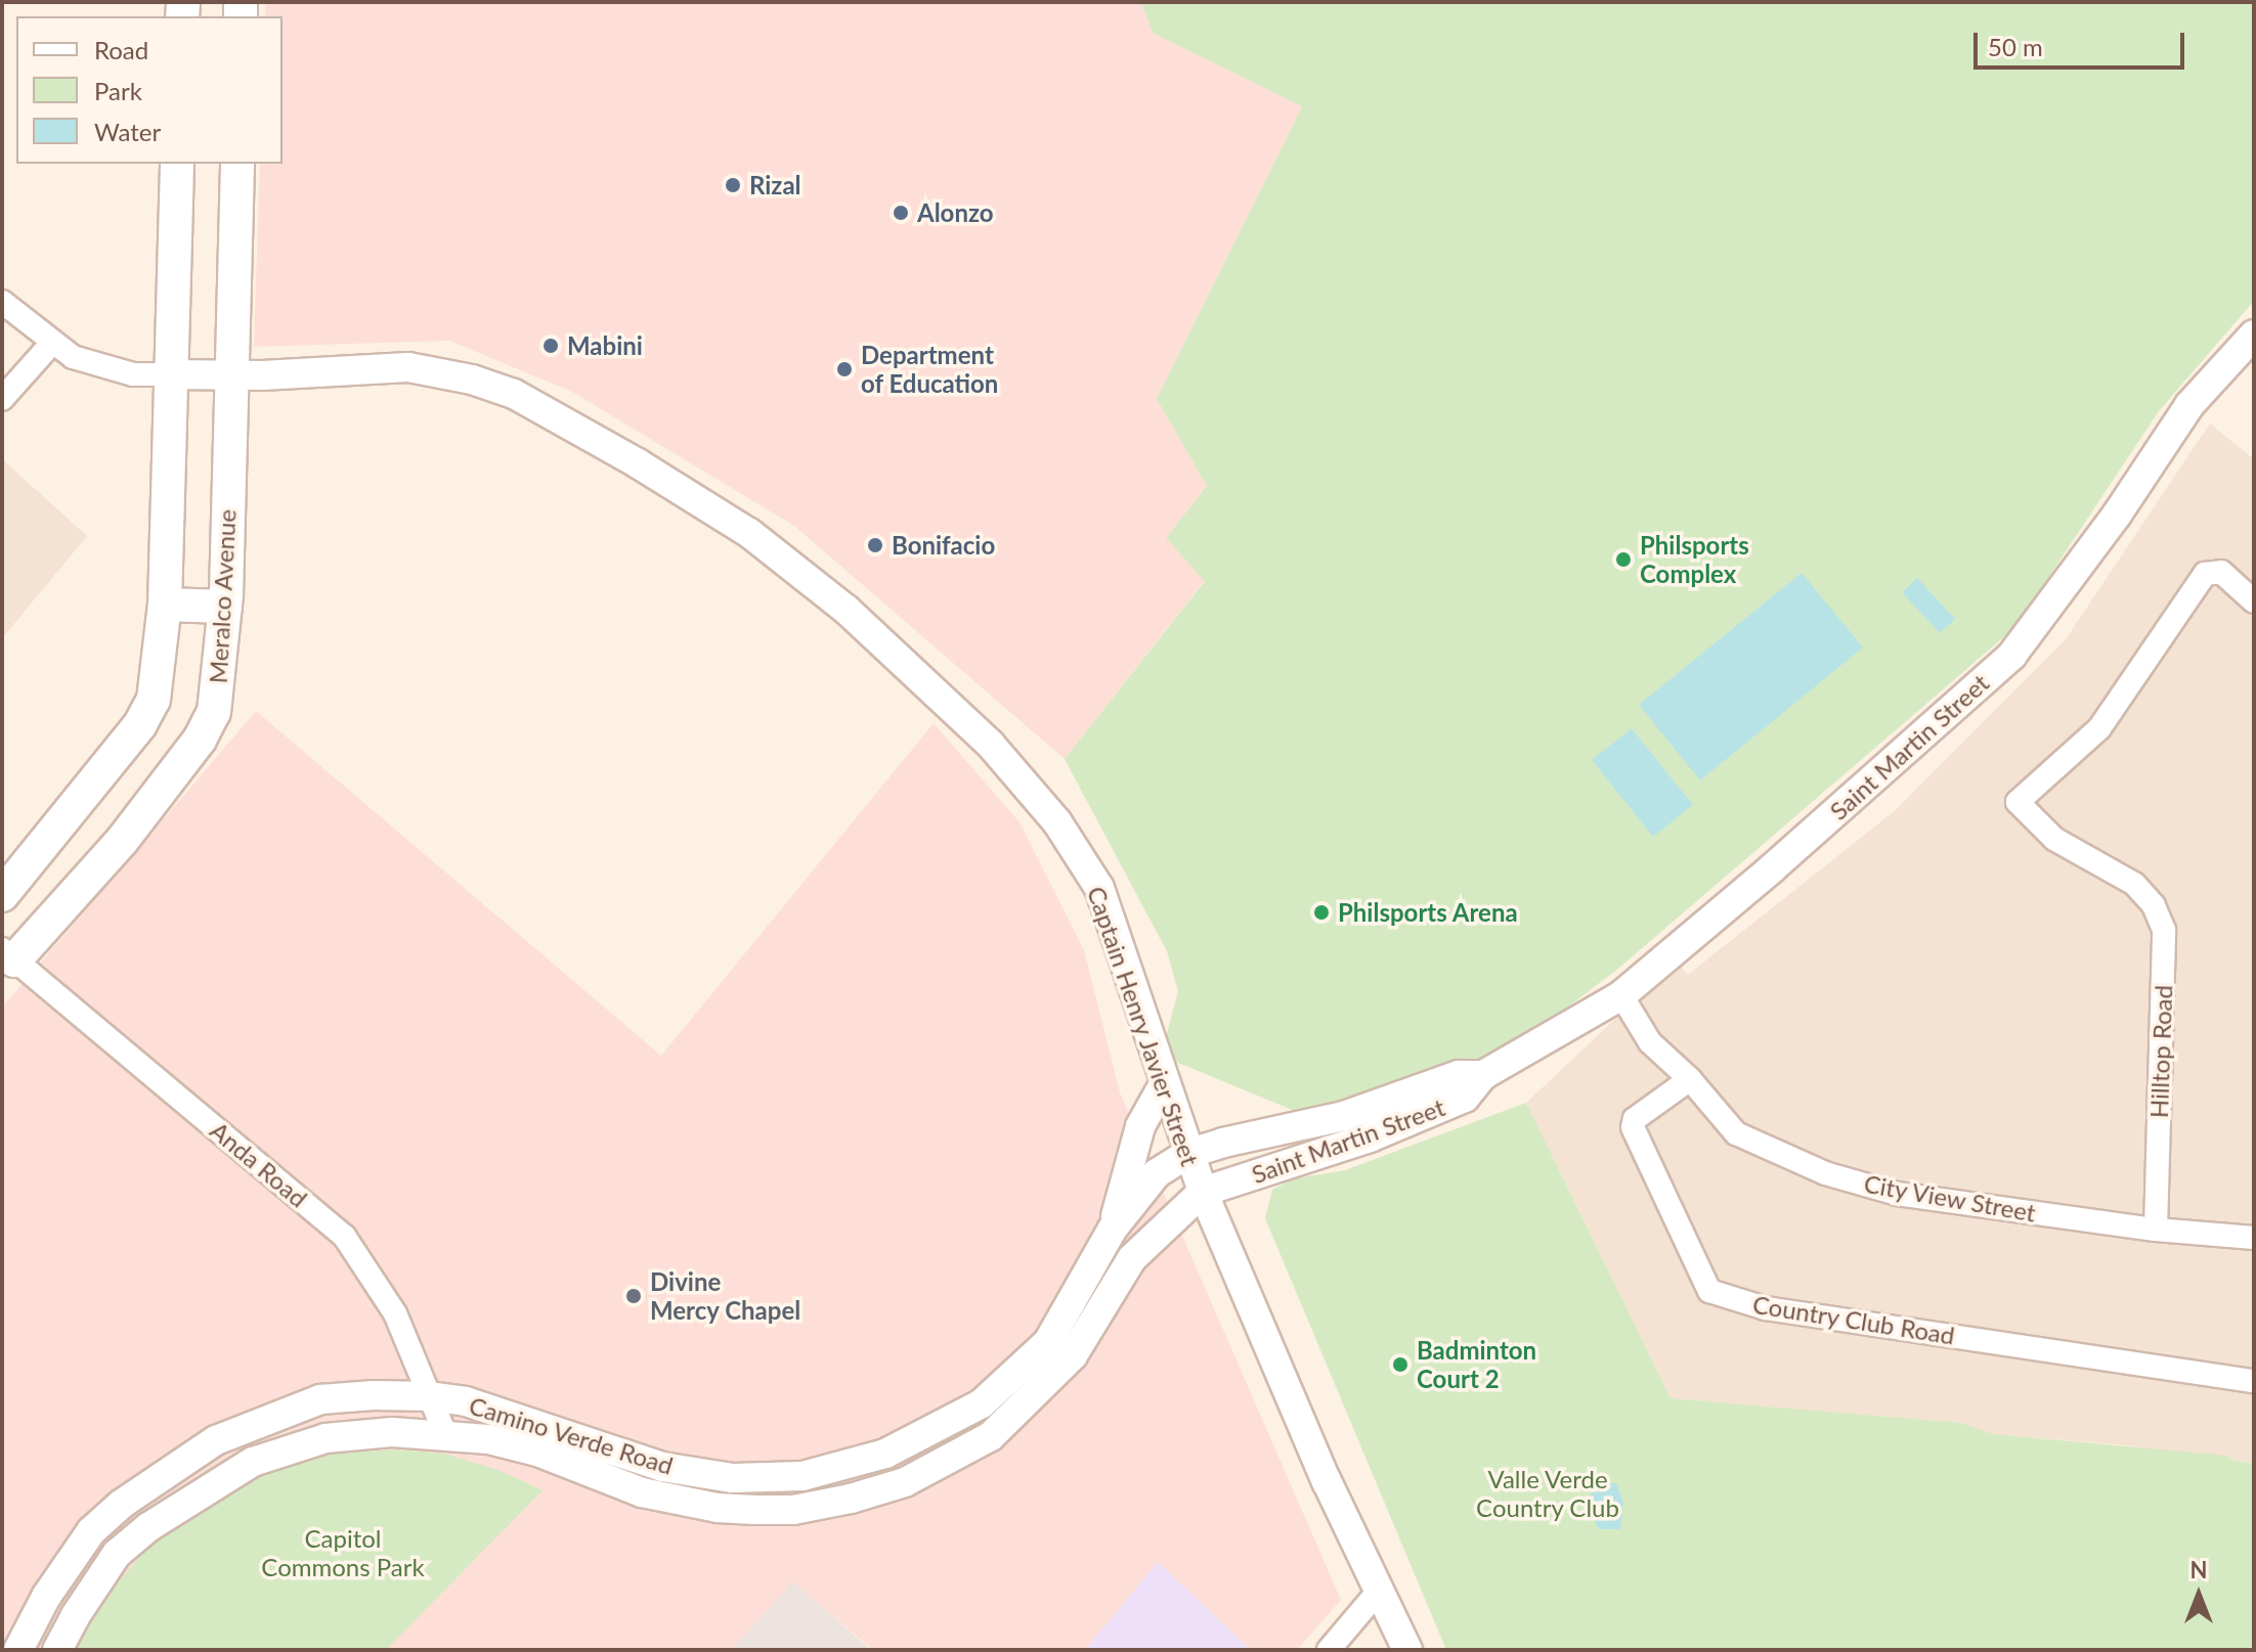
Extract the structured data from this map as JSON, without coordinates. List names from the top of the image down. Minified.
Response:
{"streets":{"main road":["Meralco Avenue"],"street":["Saint Martin Street","Captain Henry Javier Street","Hilltop Road","Anda Road","City View Street","Country Club Road","Camino Verde Road"]},"crossings":[["Meralco Avenue","Captain Henry Javier Street"],["Meralco Avenue","Anda Road"],["Saint Martin Street","Captain Henry Javier Street"],["Saint Martin Street","City View Street"],["Saint Martin Street","Camino Verde Road"],["Captain Henry Javier Street","Camino Verde Road"],["Hilltop Road","City View Street"],["Anda Road","Camino Verde Road"],["City View Street","Country Club Road"]],"parks":["Valle Verde Country Club","Capitol Commons Park"],"places":["Rizal","Alonzo","Mabini","Department of Education","Bonifacio","Philsports Complex","Philsports Arena","Divine Mercy Chapel","Badminton Court 2"],"legend":["Road","Park","Water"],"scale_bar":"50 m","north":"top"}
